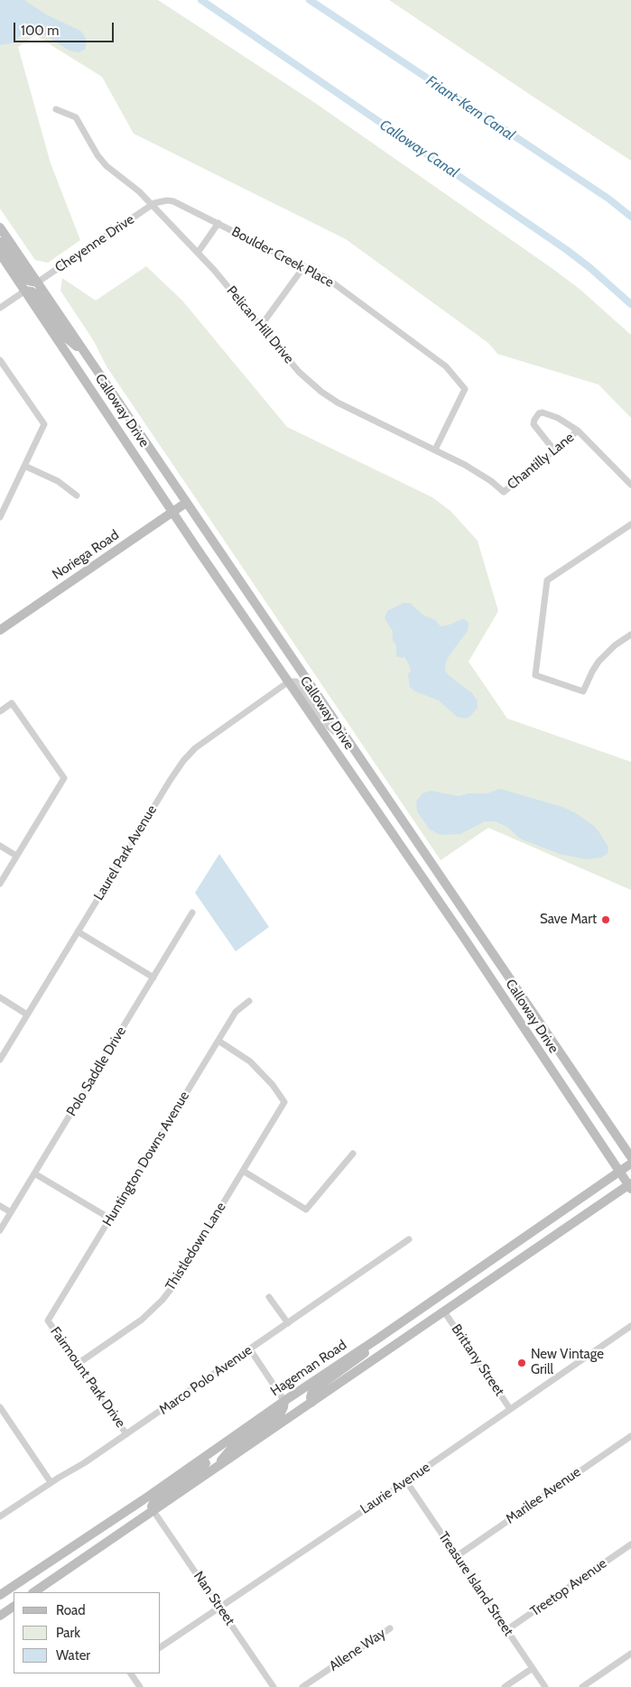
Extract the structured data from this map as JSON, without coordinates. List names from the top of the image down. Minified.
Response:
{"streets":{"main road":["Calloway Drive","Noriega Road","Hageman Road"],"street":["Cheyenne Drive","Boulder Creek Place","Pelican Hill Drive","Chantilly Lane","Laurel Park Avenue","Polo Saddle Drive","Huntington Downs Avenue","Thistledown Lane","Brittany Street","Fairmount Park Drive","Marco Polo Avenue","Laurie Avenue","Marilee Avenue","Treasure Island Street","Treetop Avenue","Nan Street","Allene Way"]},"crossings":[["Cheyenne Drive","Boulder Creek Place"],["Cheyenne Drive","Pelican Hill Drive"],["Cheyenne Drive","Calloway Drive"],["Boulder Creek Place","Pelican Hill Drive"],["Pelican Hill Drive","Chantilly Lane"],["Calloway Drive","Noriega Road"],["Calloway Drive","Laurel Park Avenue"],["Calloway Drive","Hageman Road"],["Huntington Downs Avenue","Thistledown Lane"],["Huntington Downs Avenue","Fairmount Park Drive"],["Thistledown Lane","Fairmount Park Drive"],["Brittany Street","Laurie Avenue"],["Fairmount Park Drive","Marco Polo Avenue"],["Laurie Avenue","Treasure Island Street"],["Laurie Avenue","Nan Street"],["Marilee Avenue","Treasure Island Street"],["Treasure Island Street","Treetop Avenue"]],"water":["Friant-Kern Canal","Calloway Canal"],"places":["Save Mart","New Vintage Grill"],"legend":["Road","Park","Water"],"scale_bar":"100 m"}
